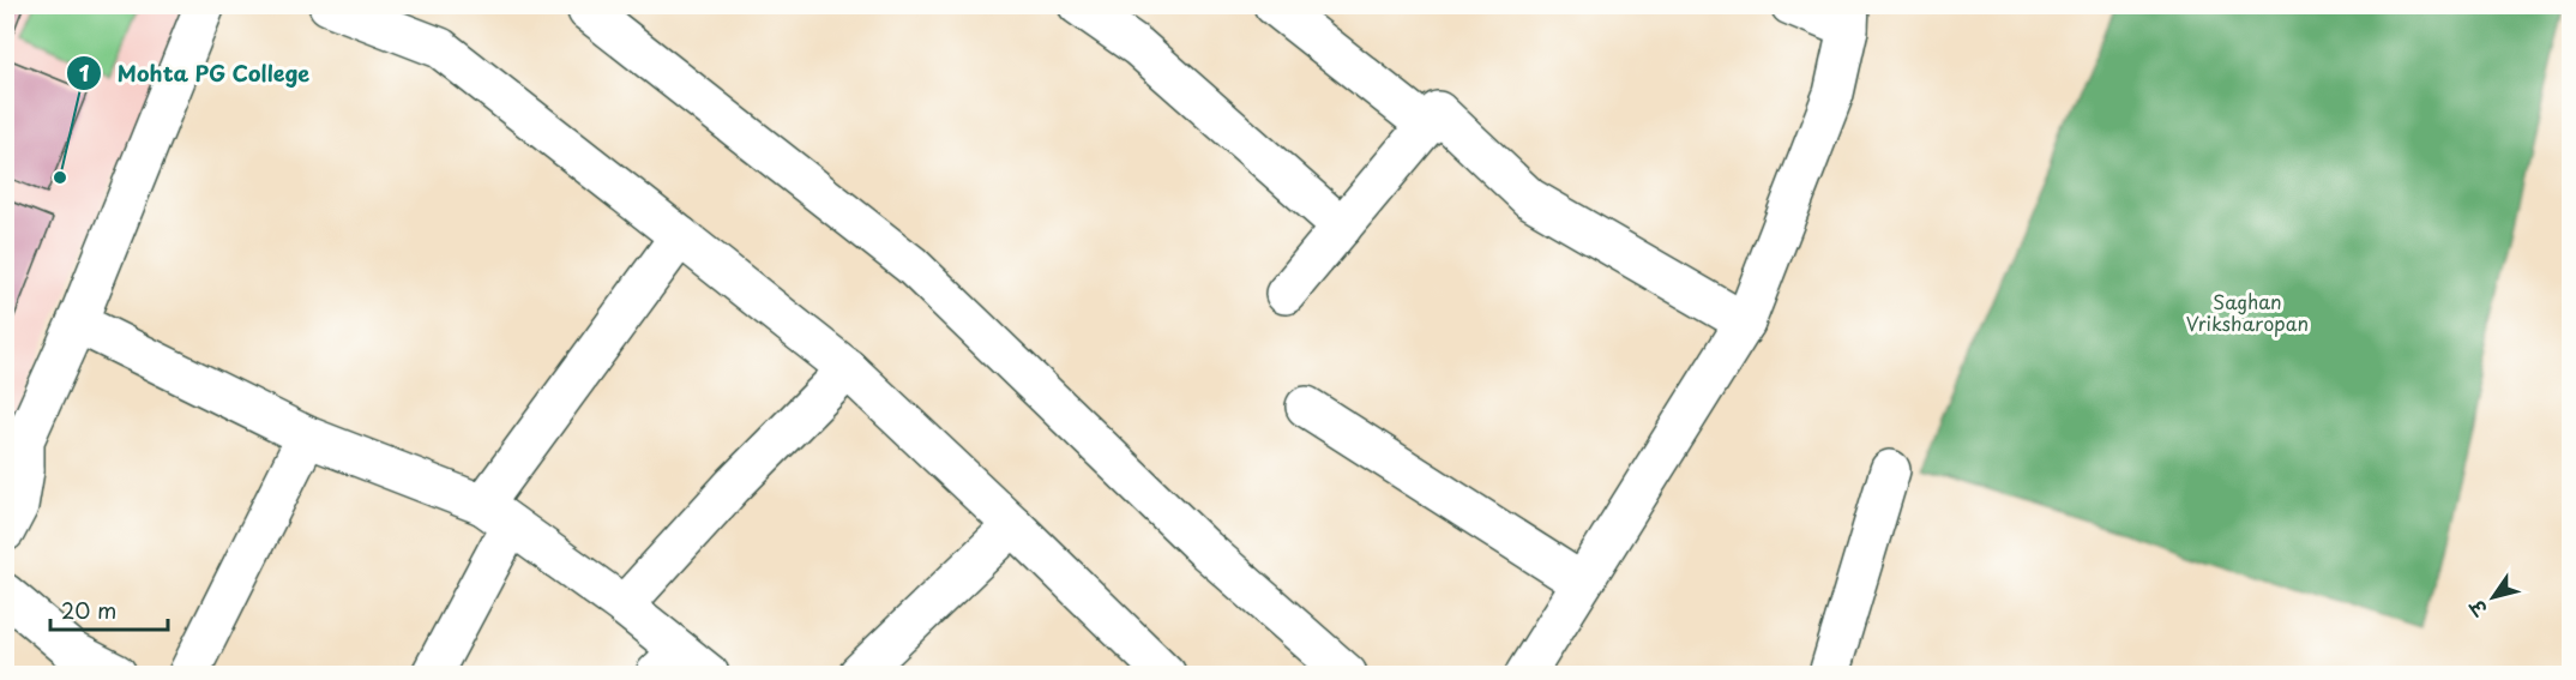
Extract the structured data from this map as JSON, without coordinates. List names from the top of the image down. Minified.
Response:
{"parks":["Saghan Vriksharopan"],"places":["Mohta PG College"],"scale_bar":"20 m","north":"bottom left"}
